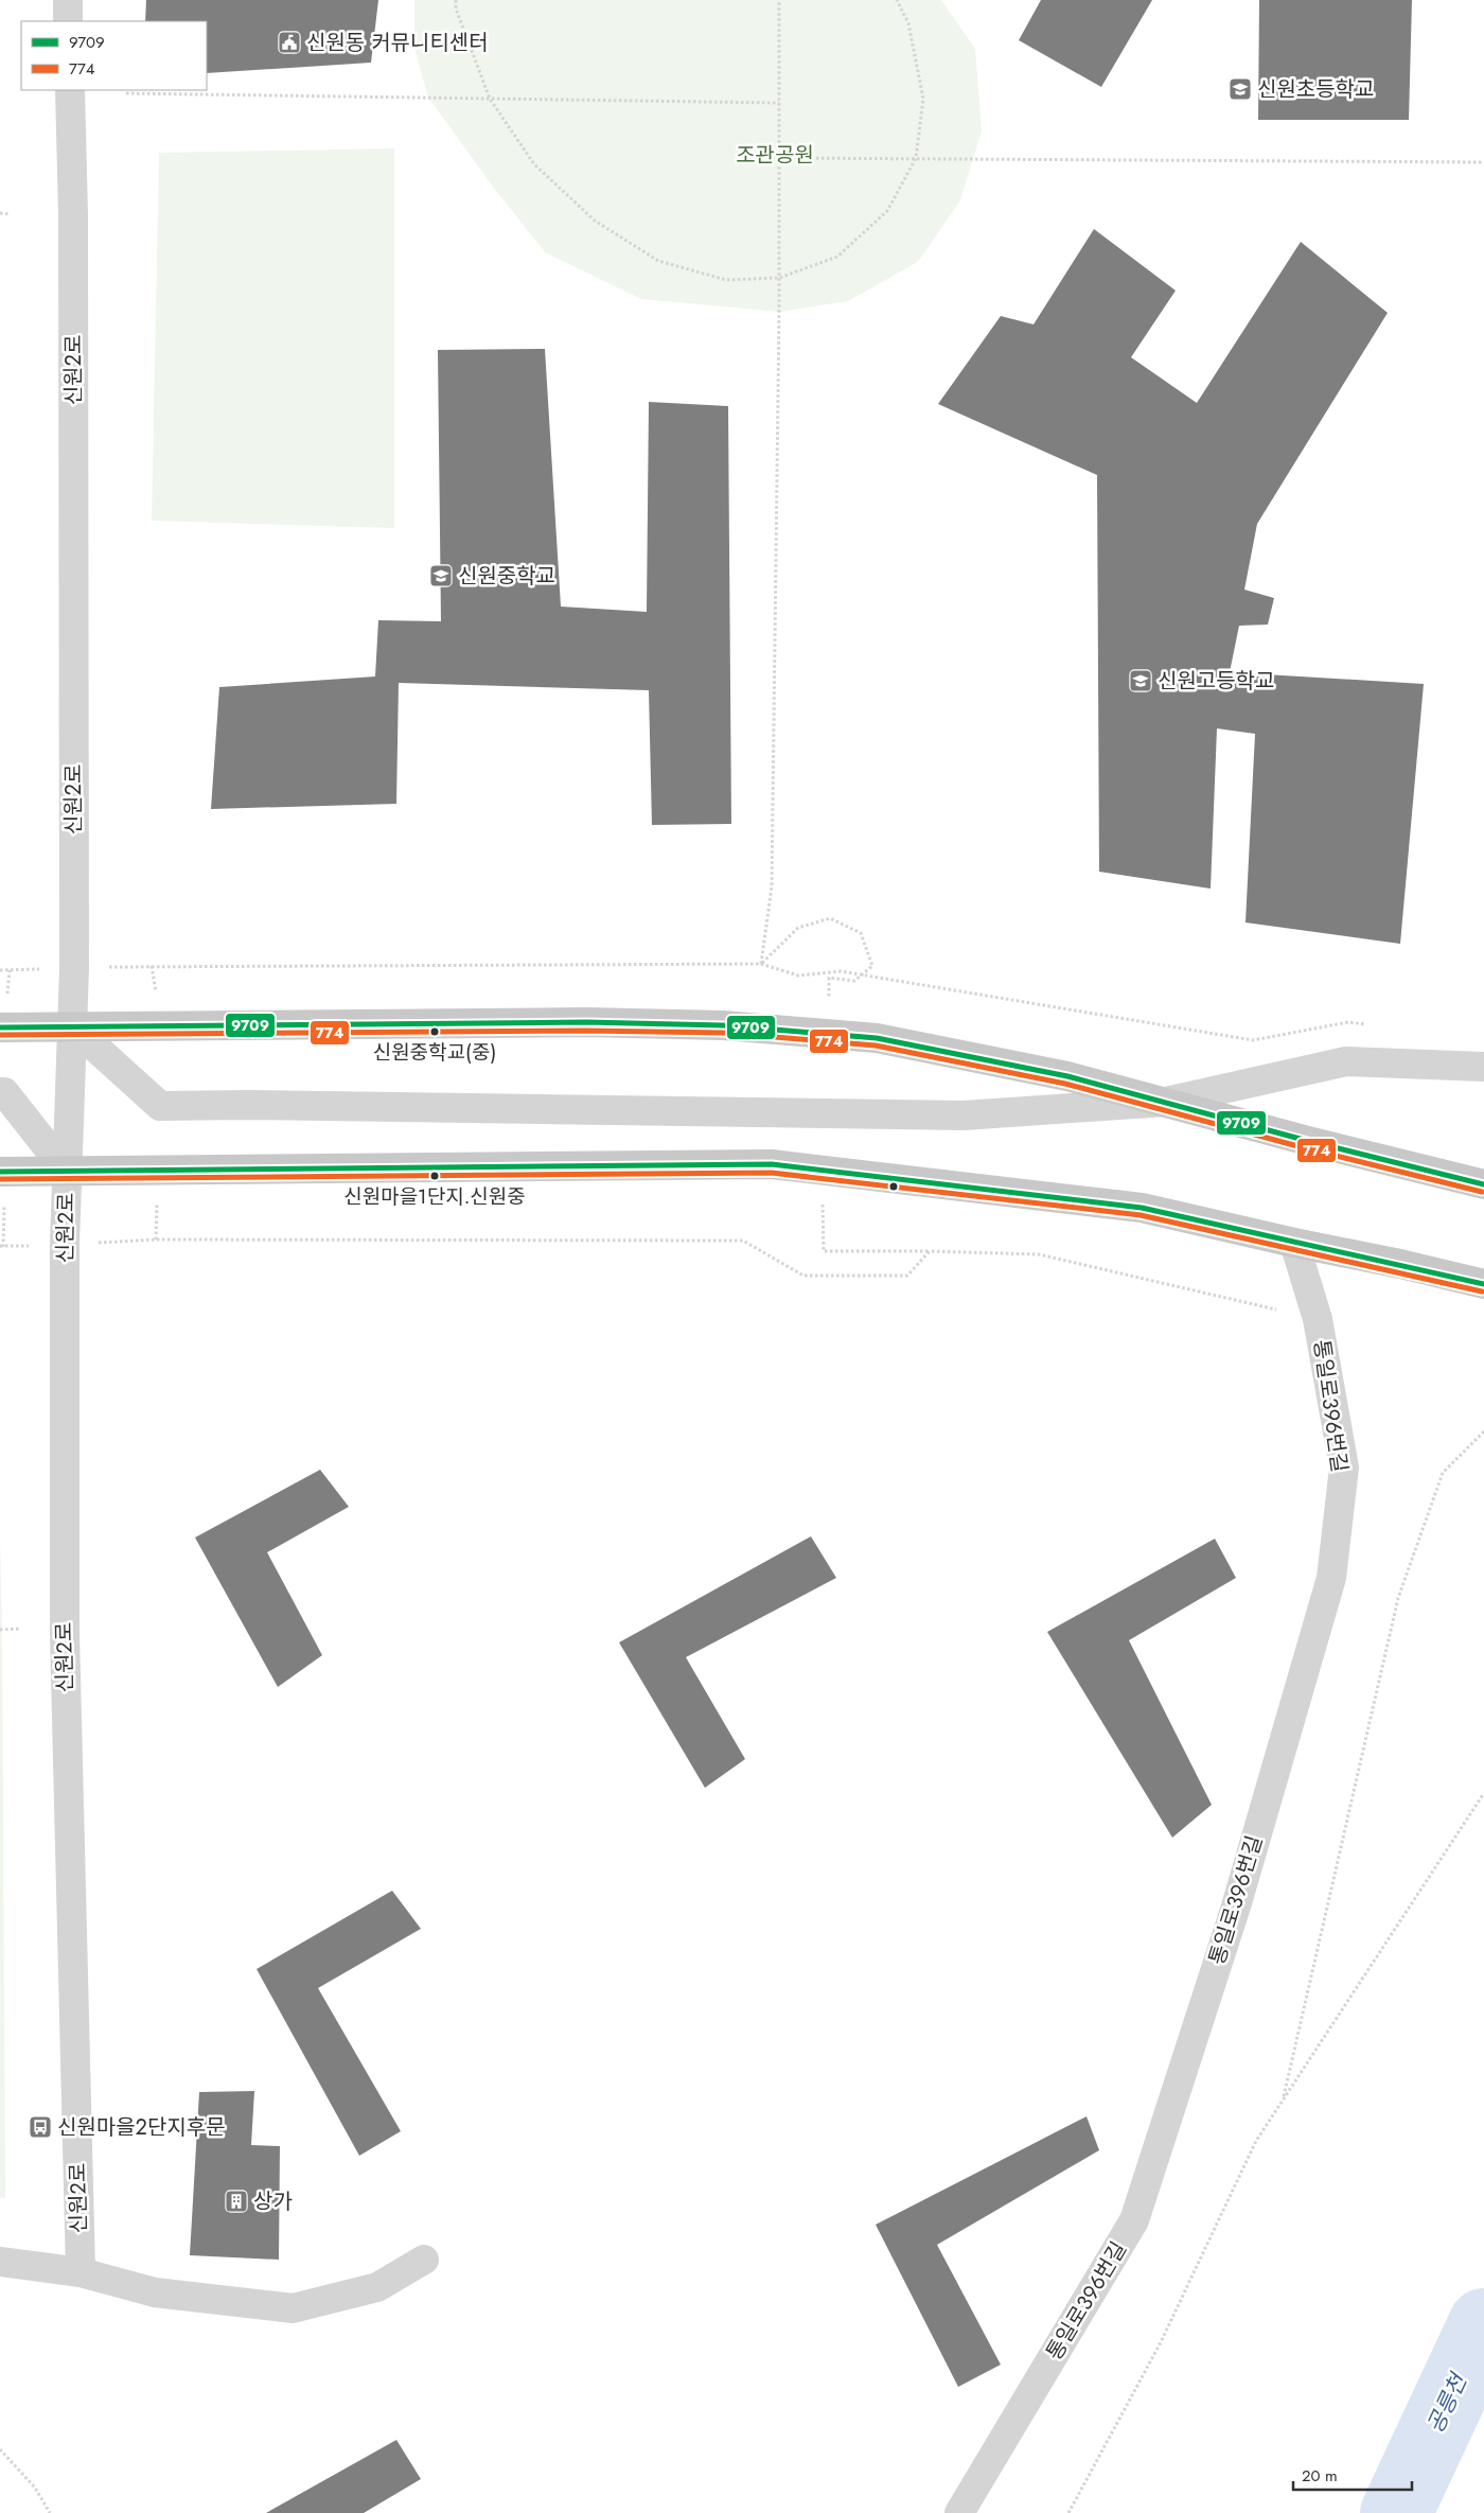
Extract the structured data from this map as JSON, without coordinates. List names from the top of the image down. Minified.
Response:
{"streets":{"street":["신원2로","통일로396번길"]},"water":["공릉천"],"parks":["조관공원"],"places":{"public building":["신원동 커뮤니티센터"],"school or university":["신원초등학교","신원중학교","신원고등학교"],"other":["신원중학교(중)","신원마을1단지.신원중"],"bus stop":["신원마을2단지후문"],"building":["상가"]},"lines":["transit line 9709","transit line 774"],"legend":["9709","774"],"scale_bar":"20 m"}
